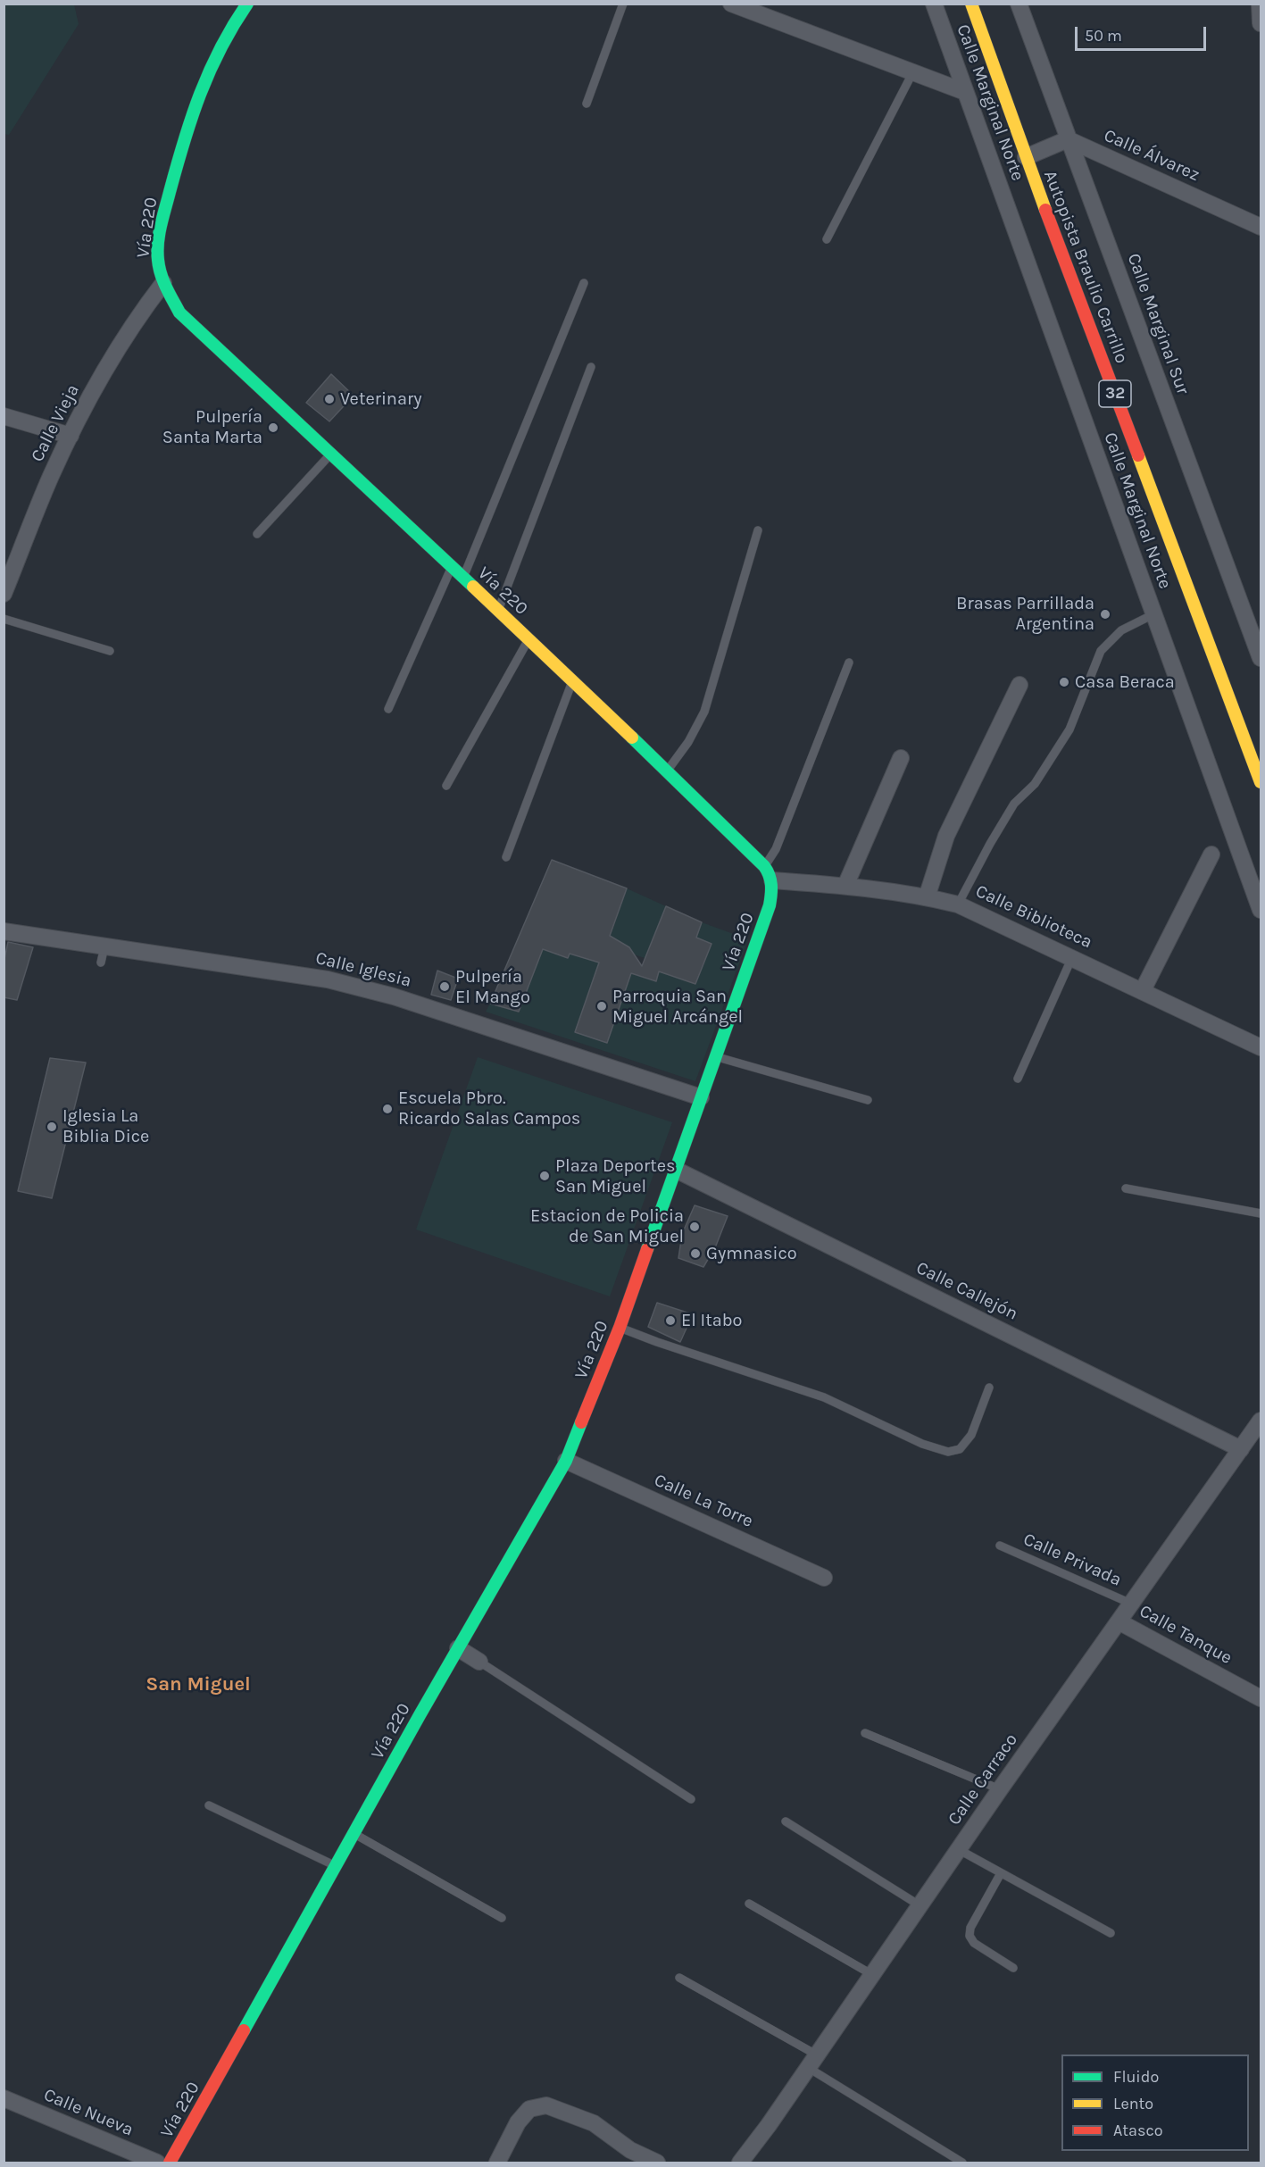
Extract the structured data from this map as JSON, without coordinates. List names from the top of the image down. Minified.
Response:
{"streets":{"main road":["Vía 220","Autopista Braulio Carrillo","32"],"street":["Calle Marginal Norte","Calle Álvarez","Calle Marginal Sur","Calle Vieja","Calle Biblioteca","Calle Iglesia","Calle Callejón","Calle La Torre","Calle Tanque","Calle Carraco","Calle Nueva"],"lane":["Calle Privada"]},"crossings":[["Calle Álvarez","Calle Marginal Sur"],["Vía 220","Calle Vieja"],["Vía 220","Calle Biblioteca"],["Vía 220","Calle Iglesia"],["Vía 220","Calle Callejón"],["Vía 220","Calle La Torre"],["Calle Callejón","Calle Carraco"],["Calle Privada","Calle Carraco"],["Calle Tanque","Calle Carraco"]],"districts":["San Miguel"],"places":["Veterinary","Pulpería Santa Marta","Brasas Parrillada Argentina","Casa Beraca","Pulpería El Mango","Parroquia San Miguel Arcángel","Escuela Pbro. Ricardo Salas Campos","Iglesia La Biblia Dice","Plaza Deportes San Miguel","Estacion de Policia de San Miguel","Gymnasico","El Itabo"],"legend":["Fluido","Lento","Atasco"],"scale_bar":"50 m"}
